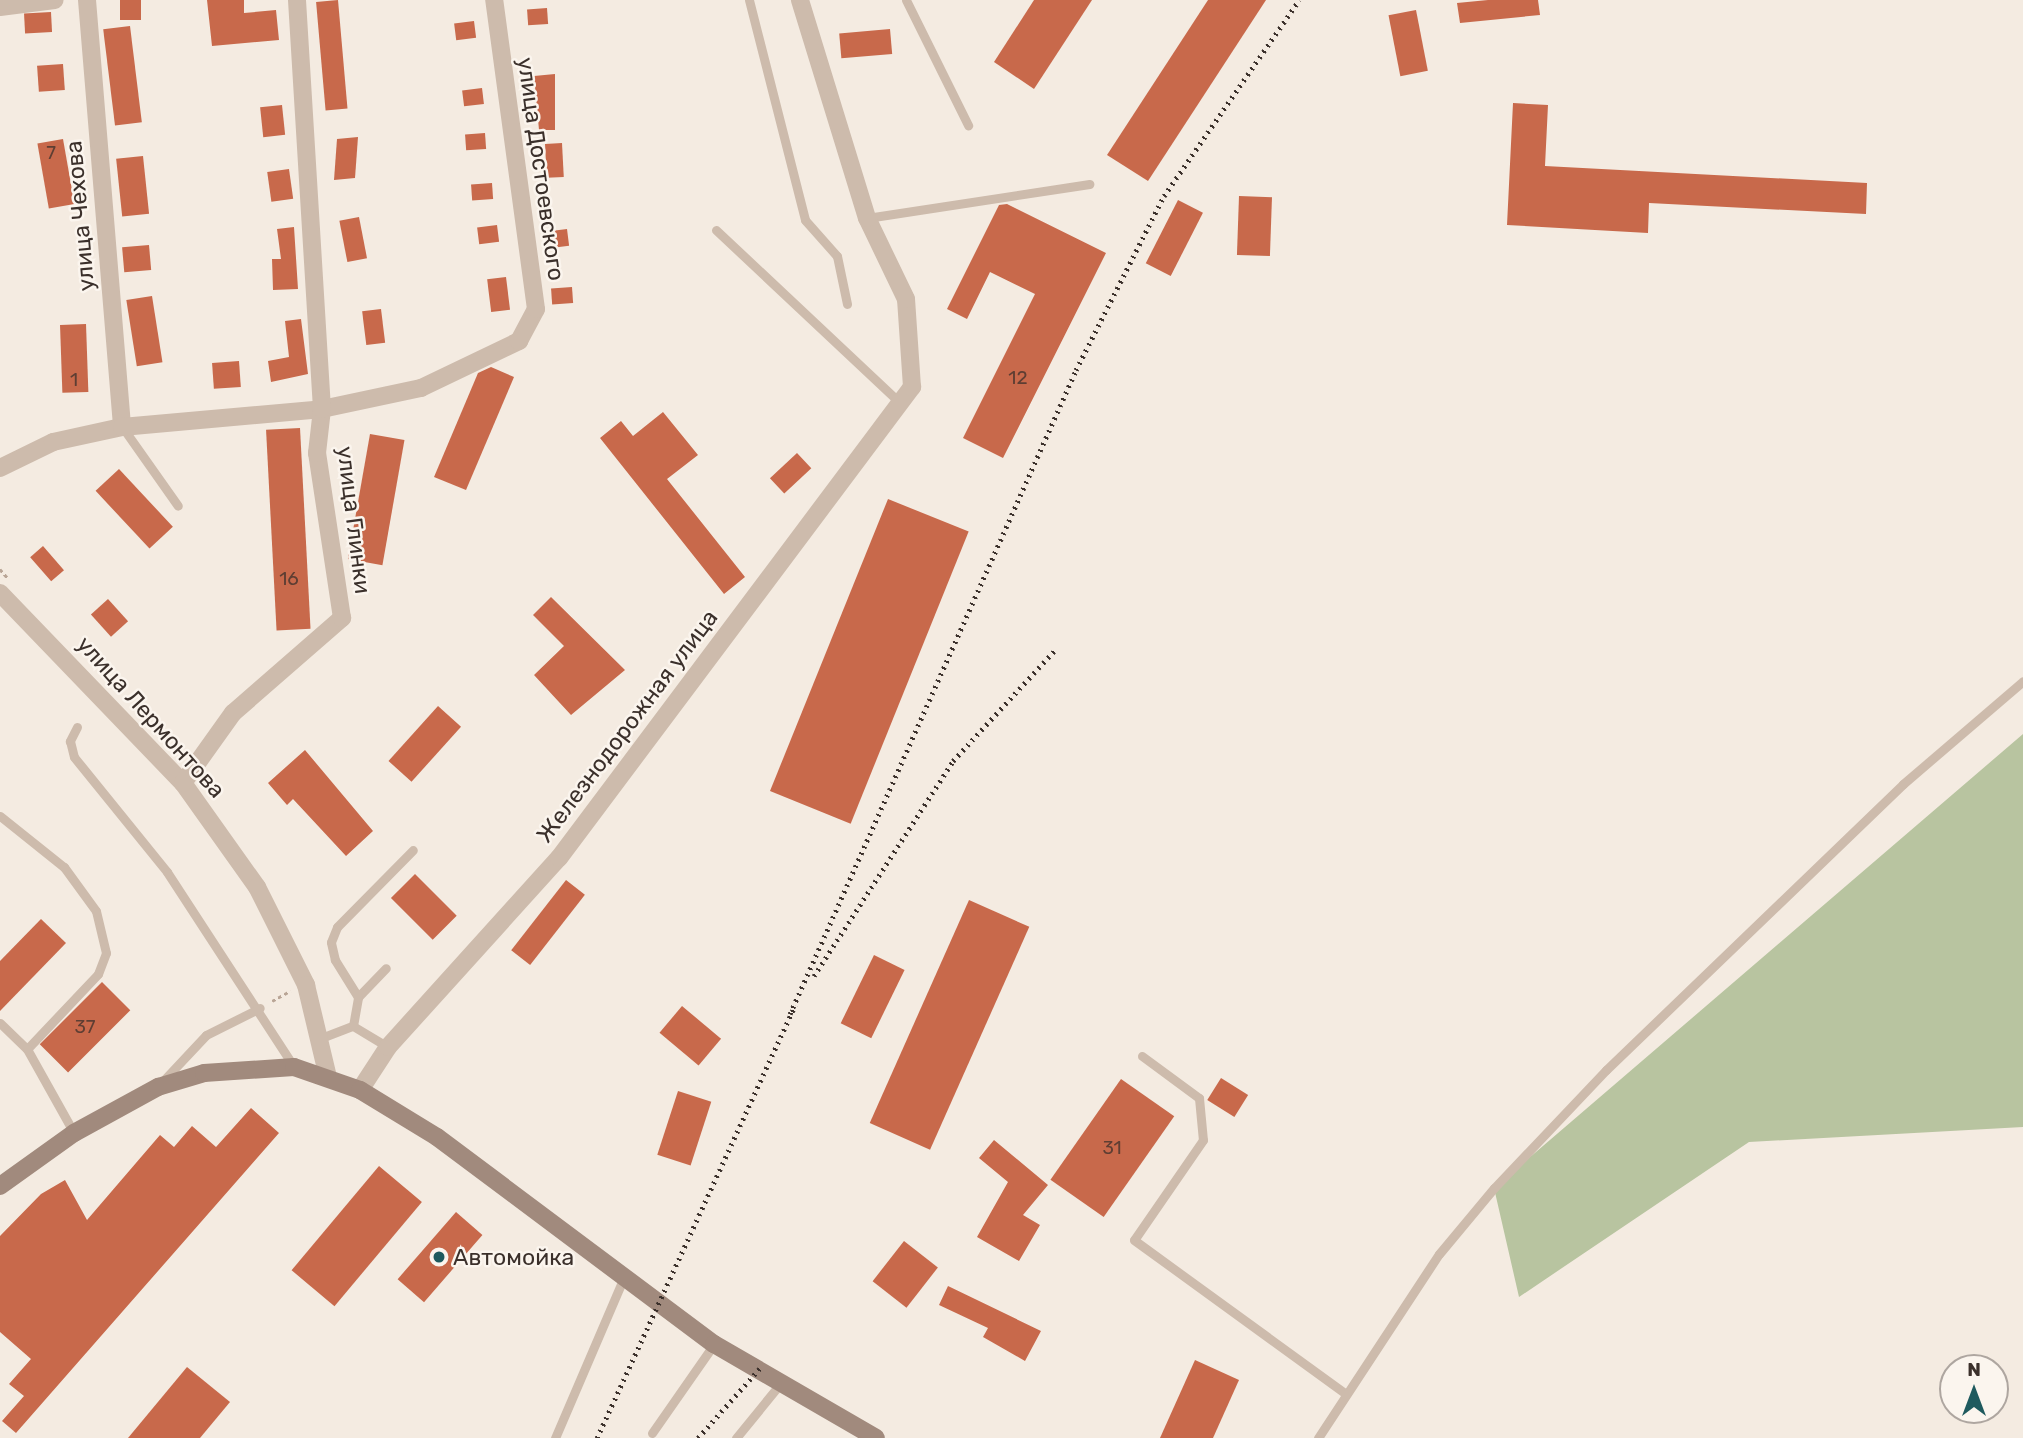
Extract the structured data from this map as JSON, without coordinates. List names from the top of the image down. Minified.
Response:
{"streets":{"street":["улица Достоевского","улица Чехова","улица Глинки","улица Лермонтова","Железнодорожная улица"]},"crossings":[["улица Достоевского","улица Глинки"],["улица Глинки","улица Лермонтова"]],"places":["Автомойка"],"house_numbers":["7","12","1","16","37","31"],"north":"top"}
